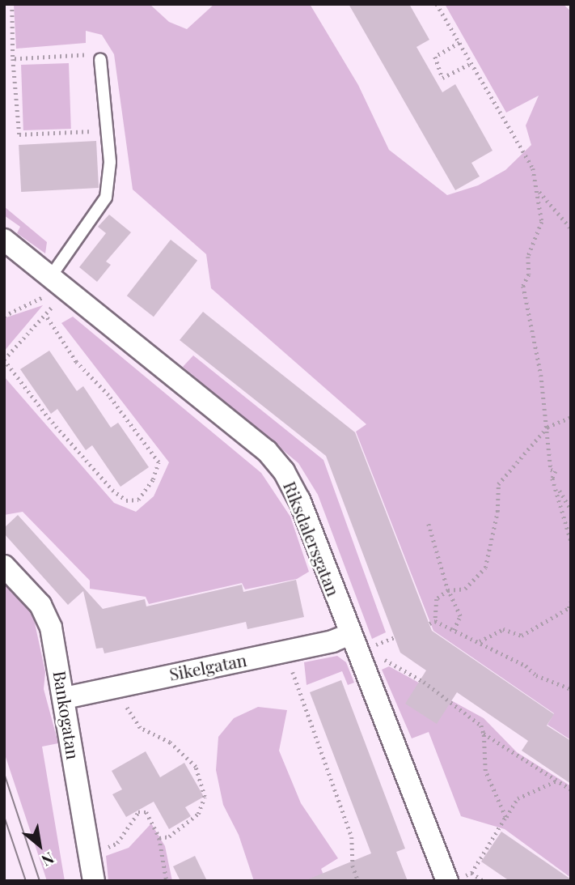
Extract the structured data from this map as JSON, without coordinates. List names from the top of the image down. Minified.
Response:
{"streets":{"street":["Riksdalersgatan","Sikelgatan","Bankogatan"]},"crossings":[["Riksdalersgatan","Sikelgatan"],["Sikelgatan","Bankogatan"]],"north":"bottom right"}
